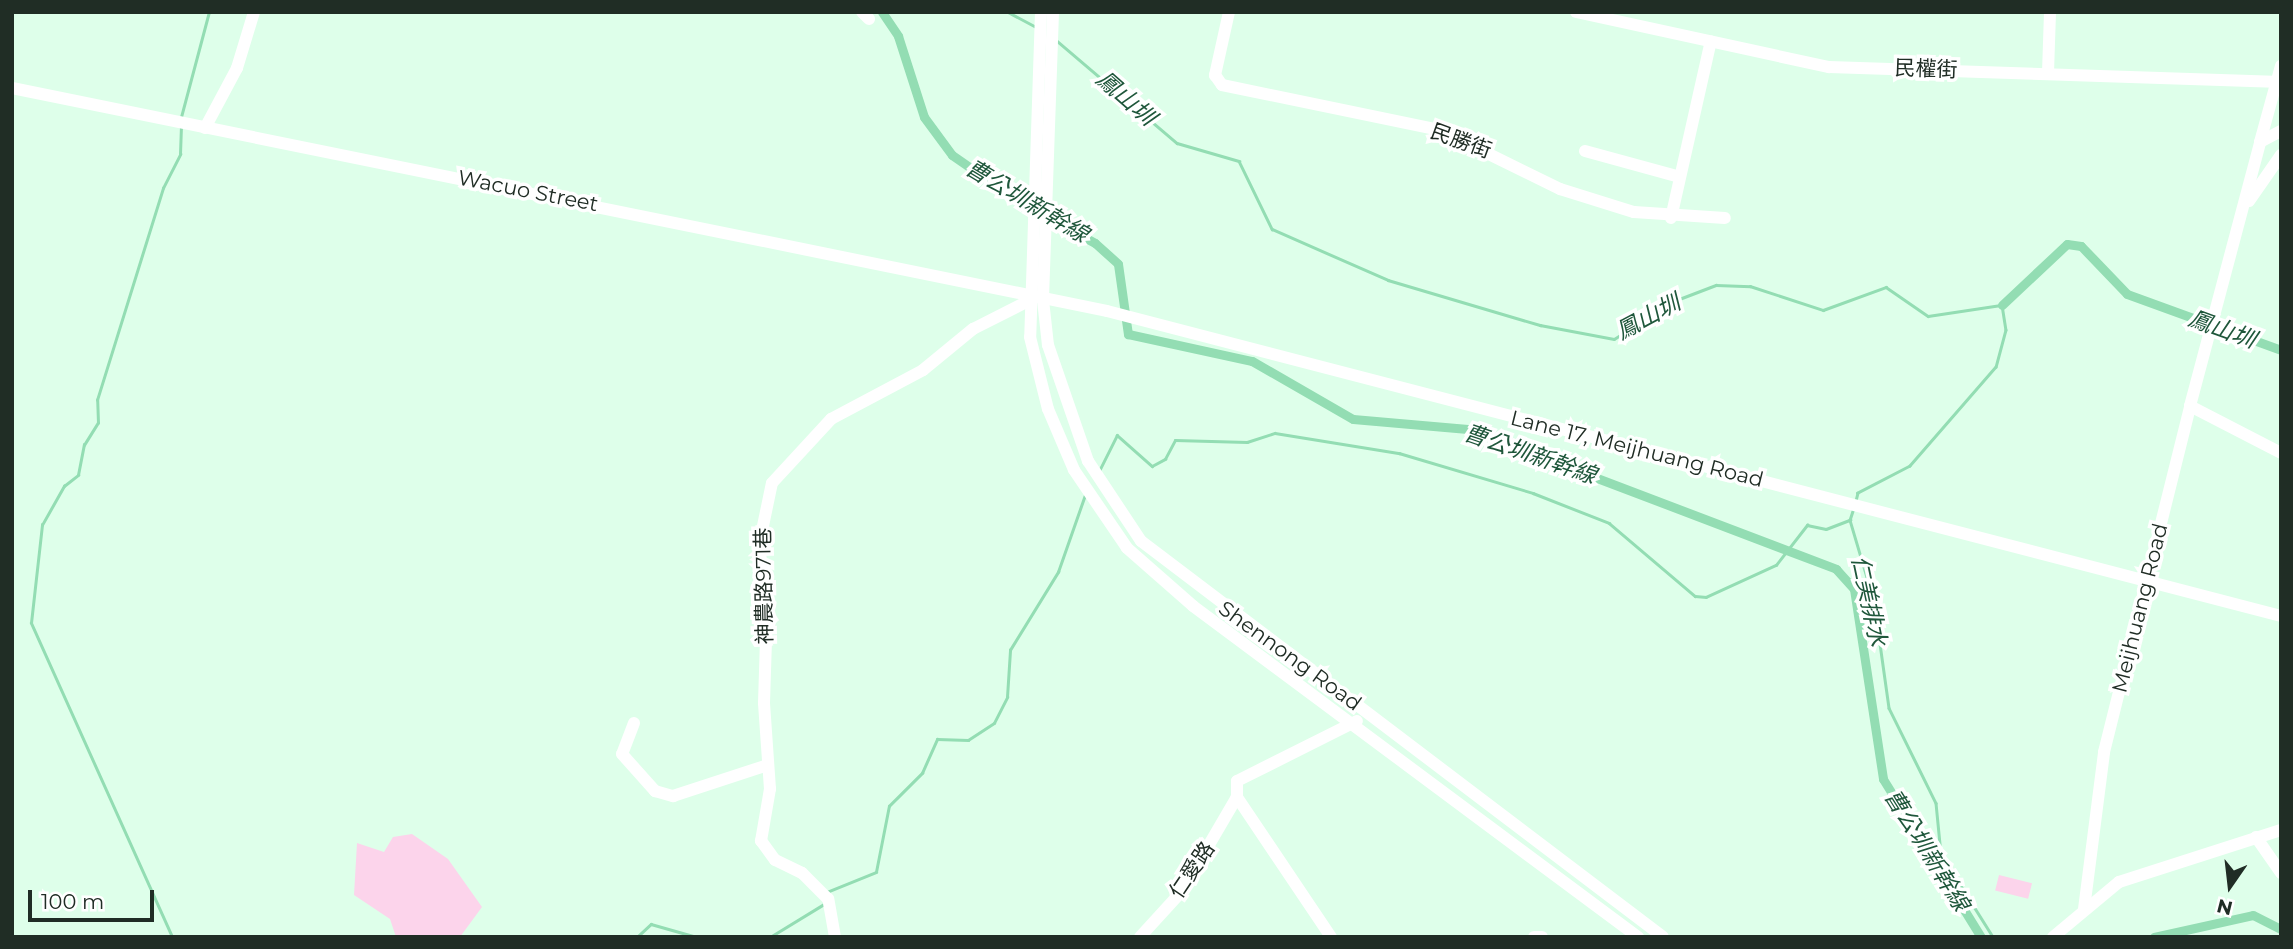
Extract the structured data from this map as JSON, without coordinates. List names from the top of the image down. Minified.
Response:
{"streets":{"street":["民權街","民勝街","Wacuo Street","Lane 17, Meijhuang Road","神農路971巷","Meijhuang Road","Shennong Road","仁愛路"]},"crossings":[["Wacuo Street","Lane 17, Meijhuang Road"],["Wacuo Street","神農路971巷"],["Wacuo Street","Shennong Road"],["Lane 17, Meijhuang Road","神農路971巷"],["Lane 17, Meijhuang Road","Meijhuang Road"],["Lane 17, Meijhuang Road","Shennong Road"],["神農路971巷","Shennong Road"],["Shennong Road","仁愛路"]],"water":["鳳山圳","曹公圳新幹線","仁美排水"],"scale_bar":"100 m","north":"bottom"}
